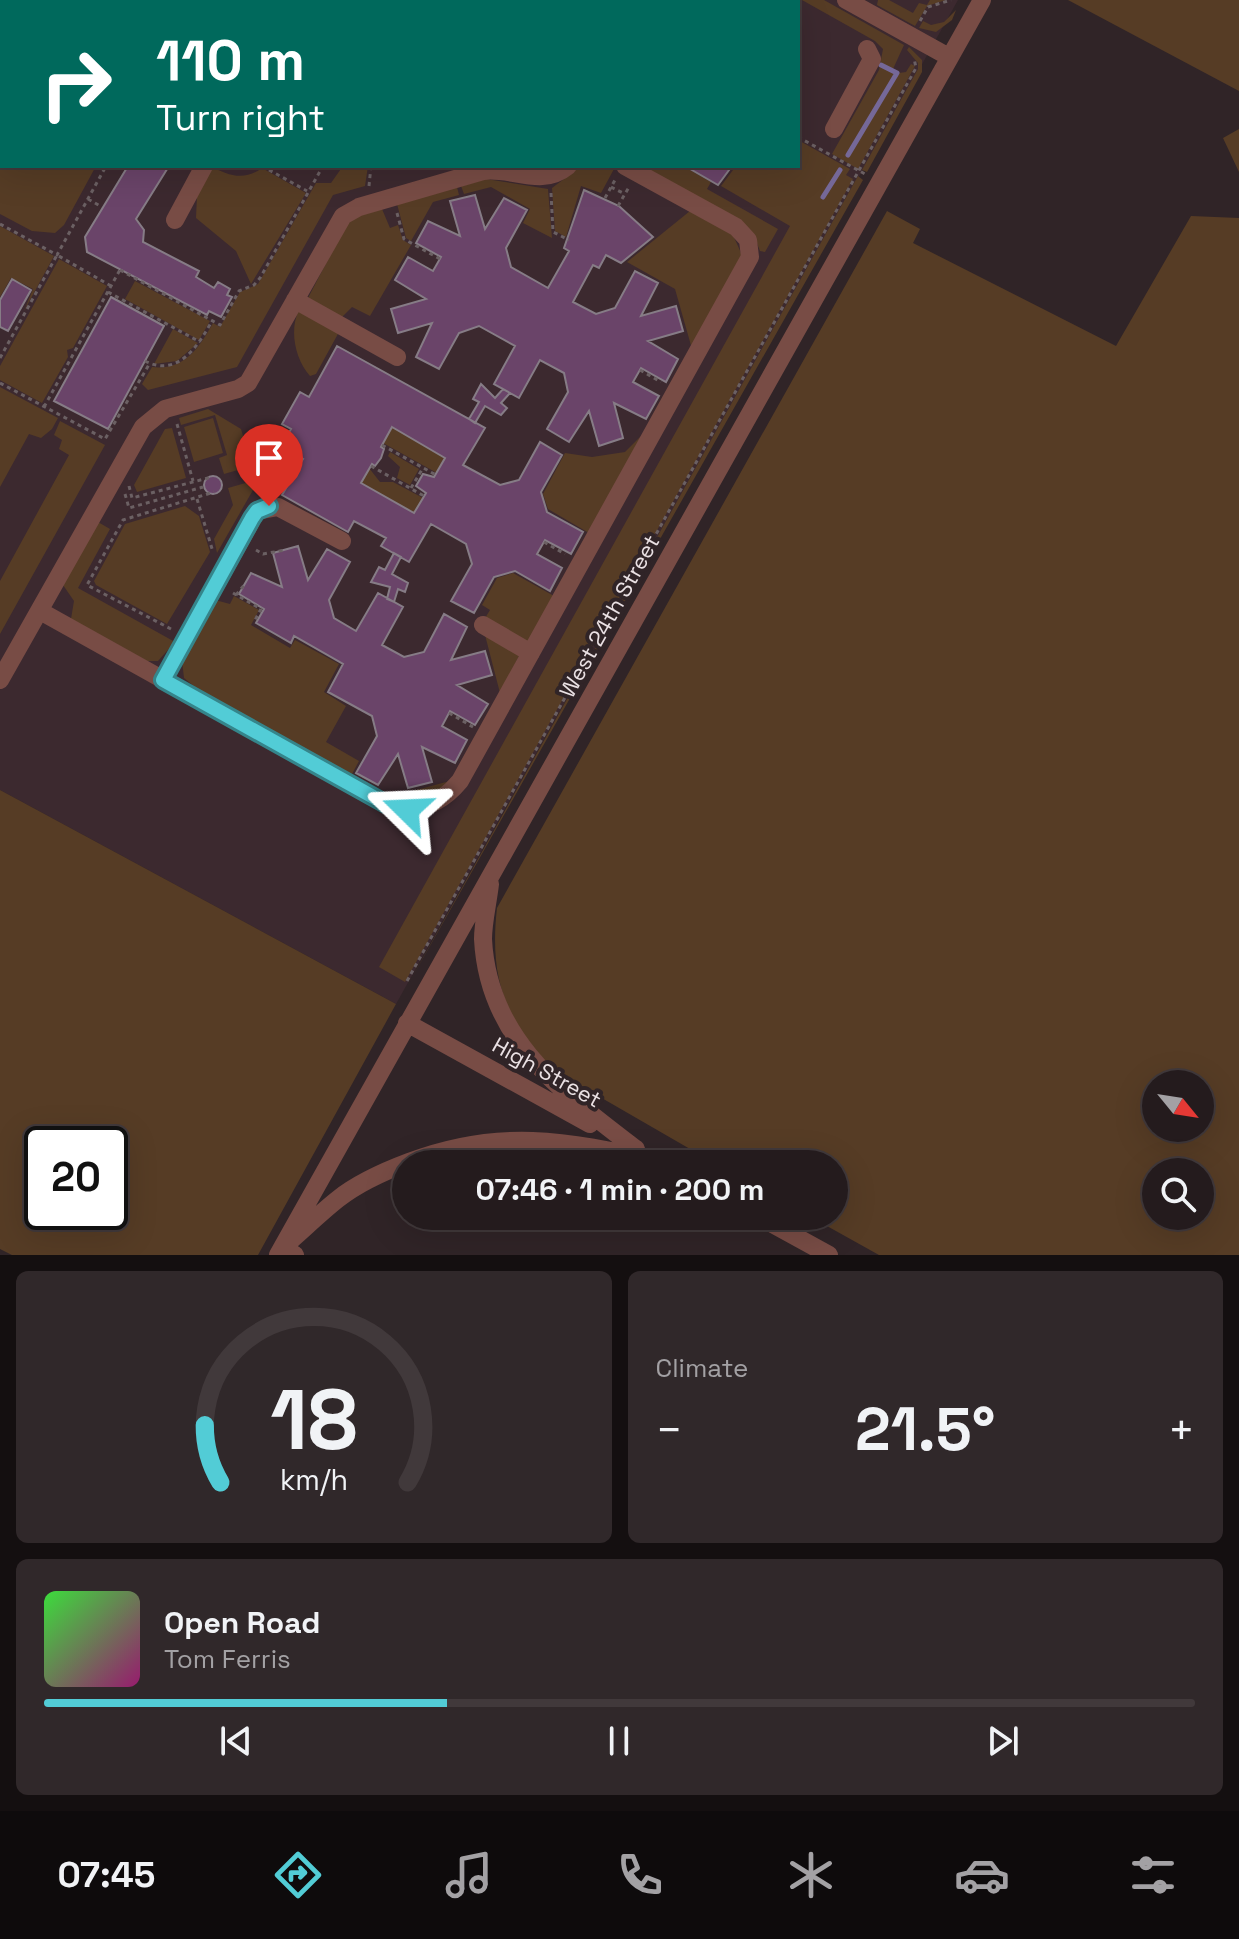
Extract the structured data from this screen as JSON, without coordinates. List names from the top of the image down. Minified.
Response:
{"streets":{"street":["West 24th Street","High Street"]},"crossings":[["West 24th Street","High Street"]],"north":"bottom right","page":{"turn":["110 m","Turn right"],"limit":"20","trip":"07:46 · 1 min · 200 m","tile":"Climate","heat":["−","21.5°","+"],"song":["Open Road","Tom Ferris"],"tabs":"07:45","gauge":["18","km/h"]}}
